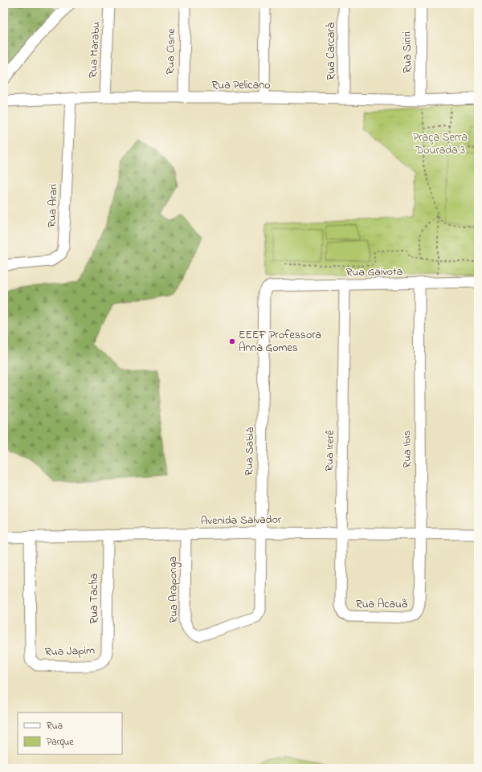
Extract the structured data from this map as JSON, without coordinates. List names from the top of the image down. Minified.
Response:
{"streets":{"street":["Rua Marabu","Rua Cisne","Rua Carcará","Rua Siriri","Rua Pelicano","Rua Arari","Rua Gaivota","Rua Ibis","Rua Irerê","Rua Sabiá","Avenida Salvador","Rua Araponga","Rua Tacha","Rua Acauã","Rua Japim"]},"crossings":[["Rua Marabu","Rua Pelicano"],["Rua Cisne","Rua Pelicano"],["Rua Carcará","Rua Pelicano"],["Rua Siriri","Rua Pelicano"],["Rua Pelicano","Rua Arari"],["Rua Gaivota","Rua Ibis"],["Rua Gaivota","Rua Irerê"],["Rua Gaivota","Rua Sabiá"],["Rua Ibis","Avenida Salvador"],["Rua Ibis","Rua Acauã"],["Rua Irerê","Avenida Salvador"],["Rua Irerê","Rua Acauã"],["Rua Sabiá","Avenida Salvador"],["Rua Sabiá","Rua Araponga"],["Avenida Salvador","Rua Araponga"],["Avenida Salvador","Rua Tacha"],["Avenida Salvador","Rua Japim"],["Rua Tacha","Rua Japim"]],"parks":["Praça Serra Dourada 3"],"places":["EEEF Professora Anna Gomes"],"legend":["Rua","Parque"]}
